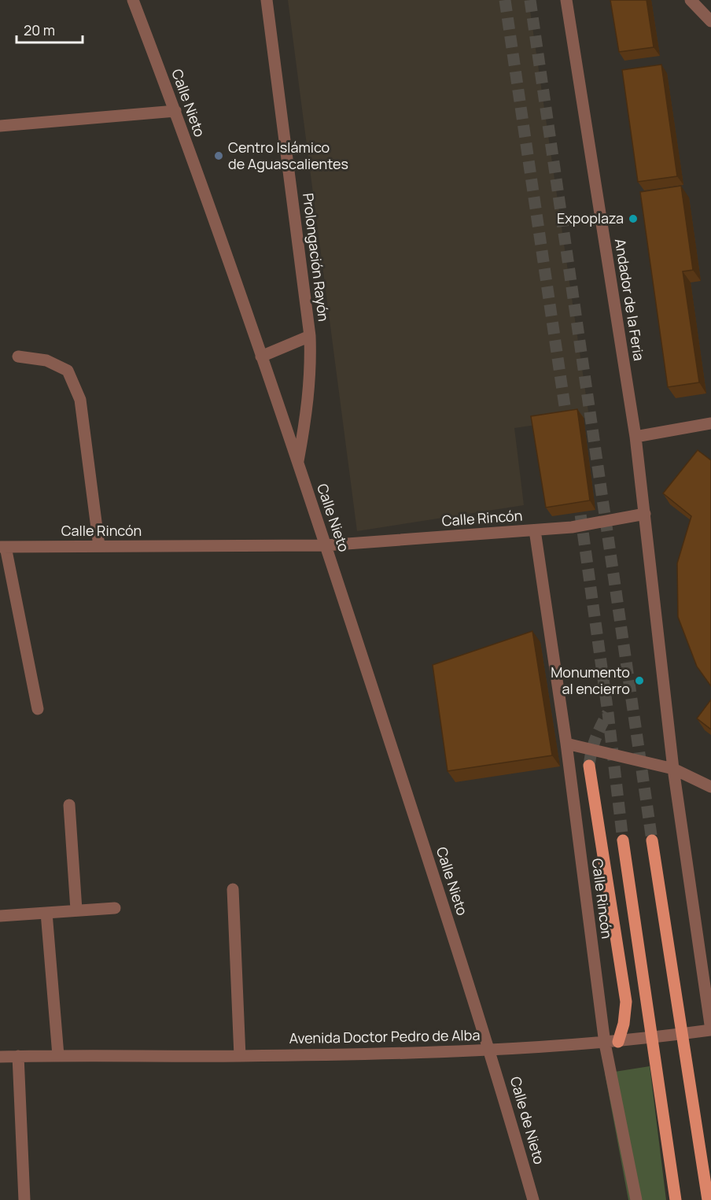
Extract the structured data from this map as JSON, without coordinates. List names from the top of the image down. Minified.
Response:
{"streets":{"street":["Calle Nieto","Prolongación Rayón","Andador de la Feria","Calle Rincón","Avenida Doctor Pedro de Alba","Calle de Nieto"]},"crossings":[["Calle Nieto","Prolongación Rayón"],["Calle Nieto","Calle Rincón"],["Calle Nieto","Avenida Doctor Pedro de Alba"],["Calle Nieto","Calle de Nieto"],["Andador de la Feria","Avenida Doctor Pedro de Alba"],["Calle Rincón","Avenida Doctor Pedro de Alba"],["Avenida Doctor Pedro de Alba","Calle de Nieto"]],"places":["Centro Islámico de Aguascalientes","Expoplaza","Monumento al encierro"],"scale_bar":"20 m"}
